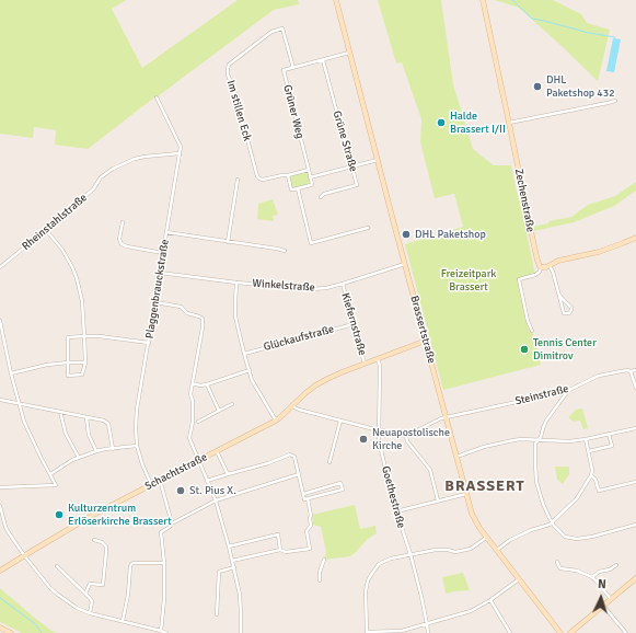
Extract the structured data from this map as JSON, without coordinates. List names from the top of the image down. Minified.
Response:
{"streets":{"street":["Im stillen Eck","Grüner Weg","Grüne Straße","Zechenstraße","Rheinstahlstraße","Winkelstraße","Plaggenbrauckstraße","Kiefernstraße","Brassertstraße","Glückaufstraße","Steinstraße","Schachtstraße","Goethestraße"]},"crossings":[["Im stillen Eck","Grüner Weg"],["Grüner Weg","Grüne Straße"],["Grüner Weg","Brassertstraße"],["Rheinstahlstraße","Plaggenbrauckstraße"],["Winkelstraße","Plaggenbrauckstraße"],["Winkelstraße","Kiefernstraße"],["Winkelstraße","Brassertstraße"],["Plaggenbrauckstraße","Schachtstraße"],["Kiefernstraße","Glückaufstraße"],["Kiefernstraße","Schachtstraße"],["Brassertstraße","Steinstraße"],["Brassertstraße","Schachtstraße"],["Schachtstraße","Goethestraße"]],"districts":["BRASSERT"],"parks":["Freizeitpark Brassert"],"places":["DHL Paketshop 432","Halde Brassert I/II","DHL Paketshop","Tennis Center Dimitrov","Neuapostolische Kirche","St. Pius X.","Kulturzentrum Erlöserkirche Brassert"],"north":"top"}
